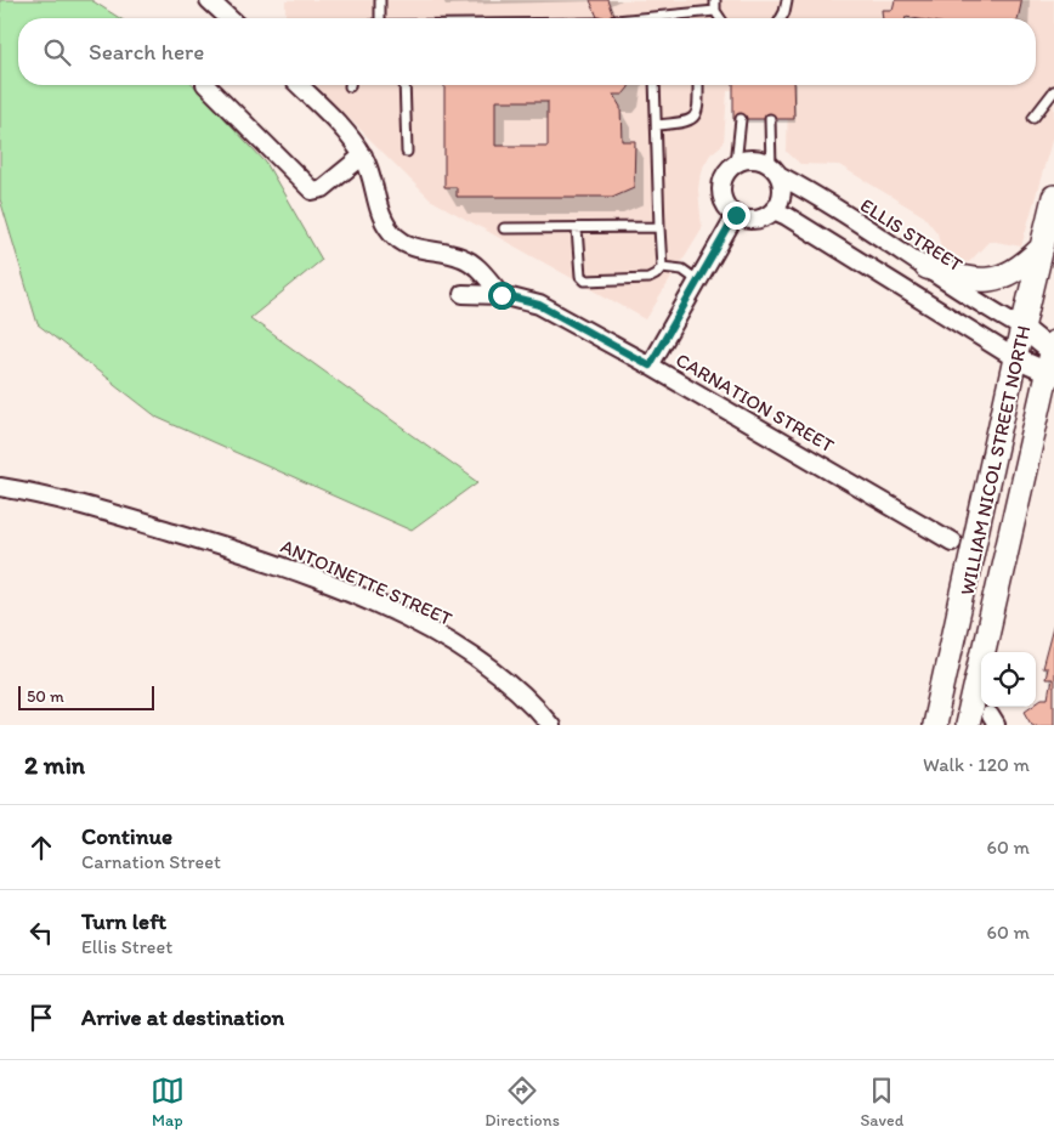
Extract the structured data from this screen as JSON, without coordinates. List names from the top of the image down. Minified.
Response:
{"streets":{"main road":["WILLIAM NICOL STREET NORTH"],"street":["ELLIS STREET","CARNATION STREET","ANTOINETTE STREET"]},"crossings":[["ELLIS STREET","WILLIAM NICOL STREET NORTH"]],"scale_bar":"50 m","page":{"search":"Search here","scale":"50 m","heading":["2 min","Walk · 120 m"],"list":[["Continue","Carnation Street","60 m"],["Turn left","Ellis Street","60 m"],"Arrive at destination"],"nav":["Map","Directions","Saved"]}}
